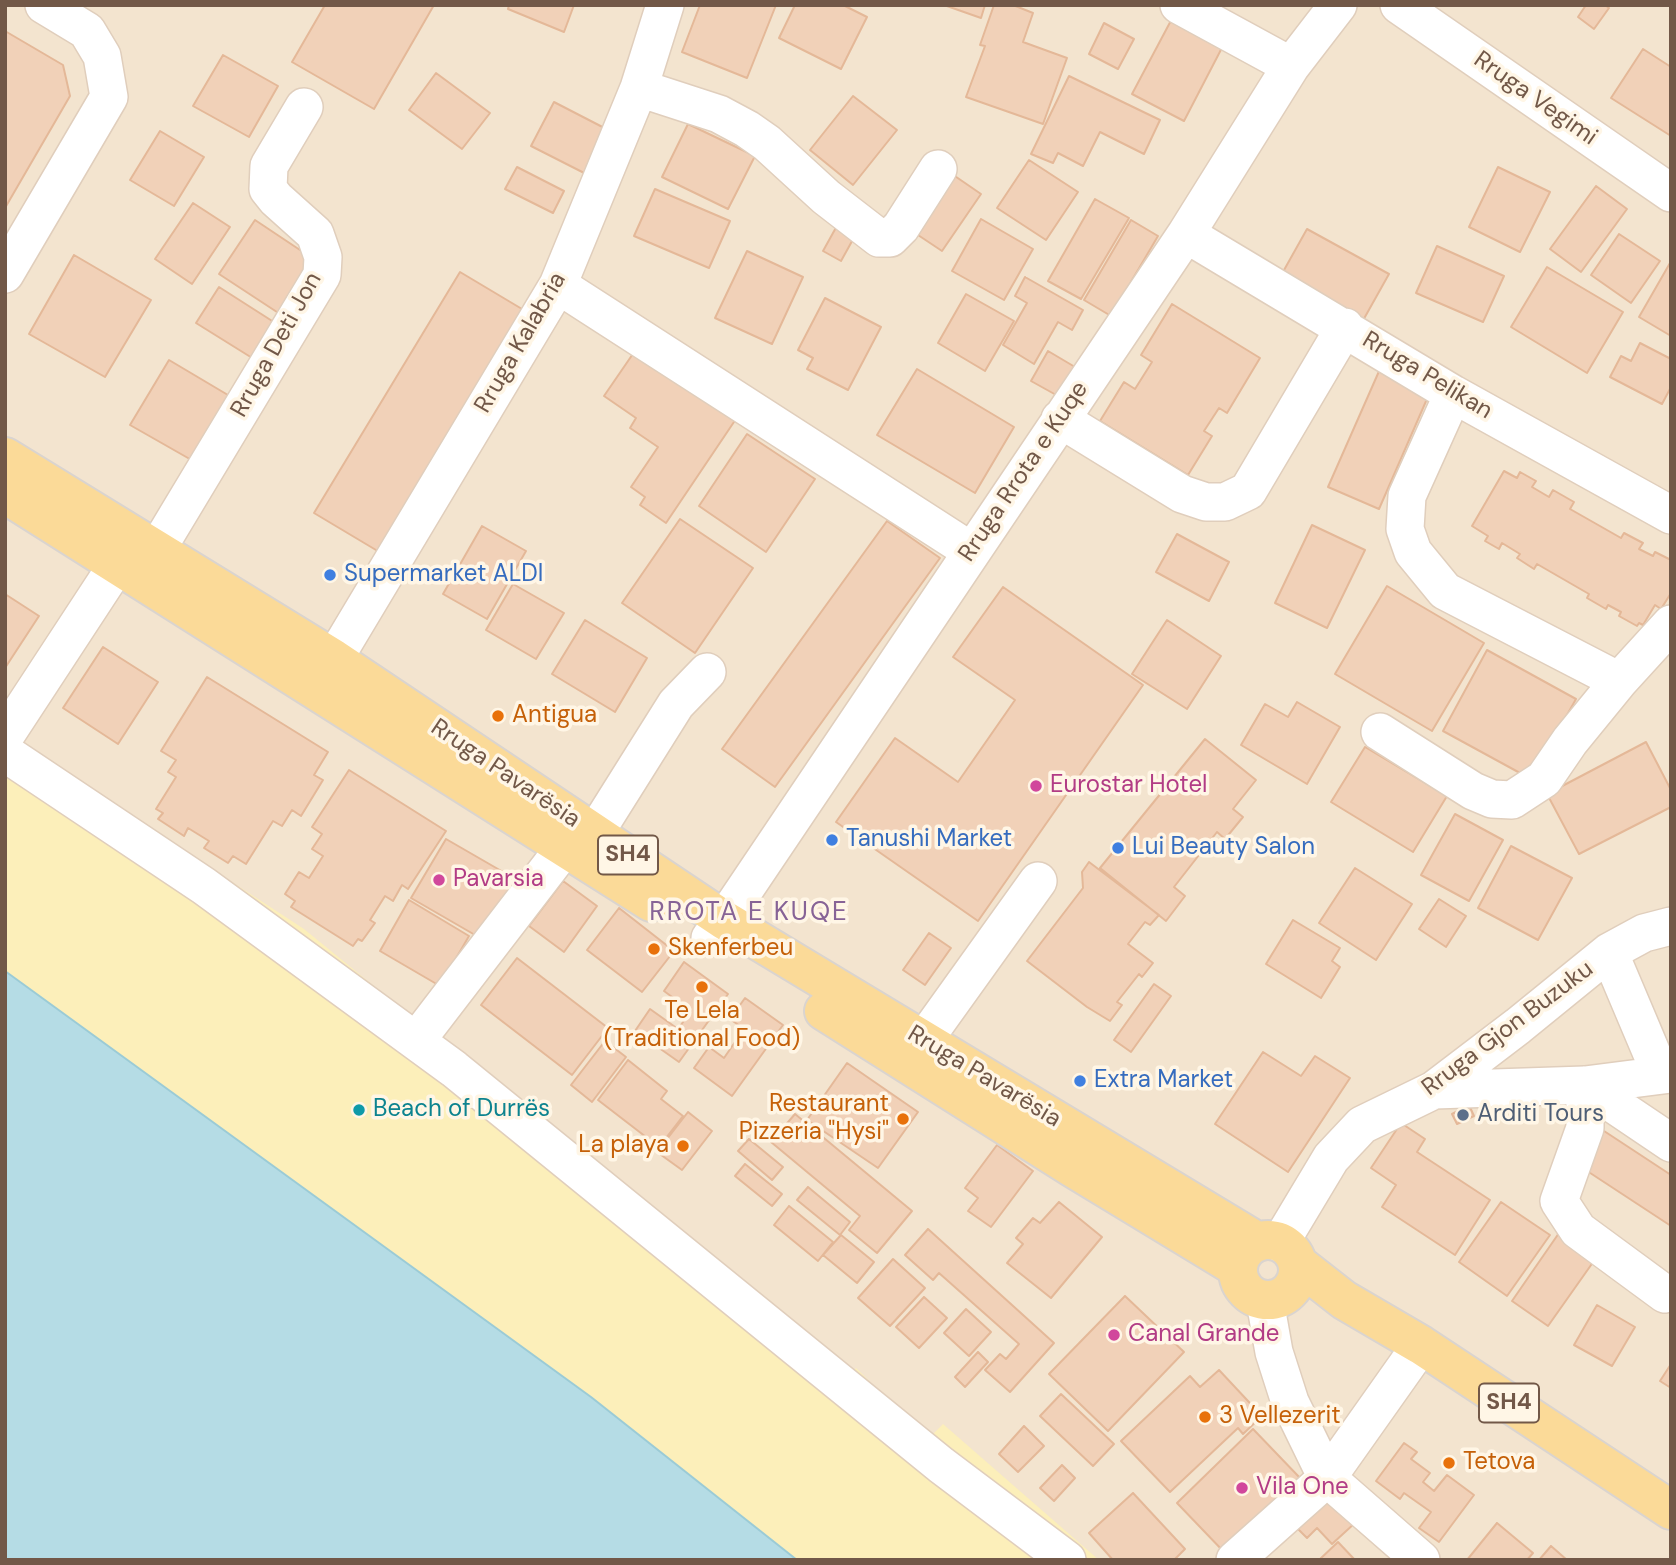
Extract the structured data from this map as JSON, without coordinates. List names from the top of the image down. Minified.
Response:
{"streets":{"main road":["Rruga Pavarësia","SH4"],"street":["Rruga Vegimi","Rruga Kalabria","Rruga Deti Jon","Rruga Pelikan","Rruga Rrota e Kuqe","Rruga Gjon Buzuku"]},"crossings":[["Rruga Kalabria","Rruga Pavarësia"],["Rruga Deti Jon","Rruga Pavarësia"],["Rruga Pelikan","Rruga Rrota e Kuqe"],["Rruga Rrota e Kuqe","Rruga Pavarësia"],["Rruga Pavarësia","Rruga Gjon Buzuku"]],"districts":["RROTA E KUQE"],"places":["Supermarket ALDI","Antigua","Eurostar Hotel","Tanushi Market","Lui Beauty Salon","Pavarsia","Skenferbeu","Te Lela (Traditional Food)","Extra Market","Beach of Durrës","Arditi Tours","Restaurant Pizzeria \"Hysi\"","La playa","Canal Grande","3 Vellezerit","Tetova","Vila One"]}
